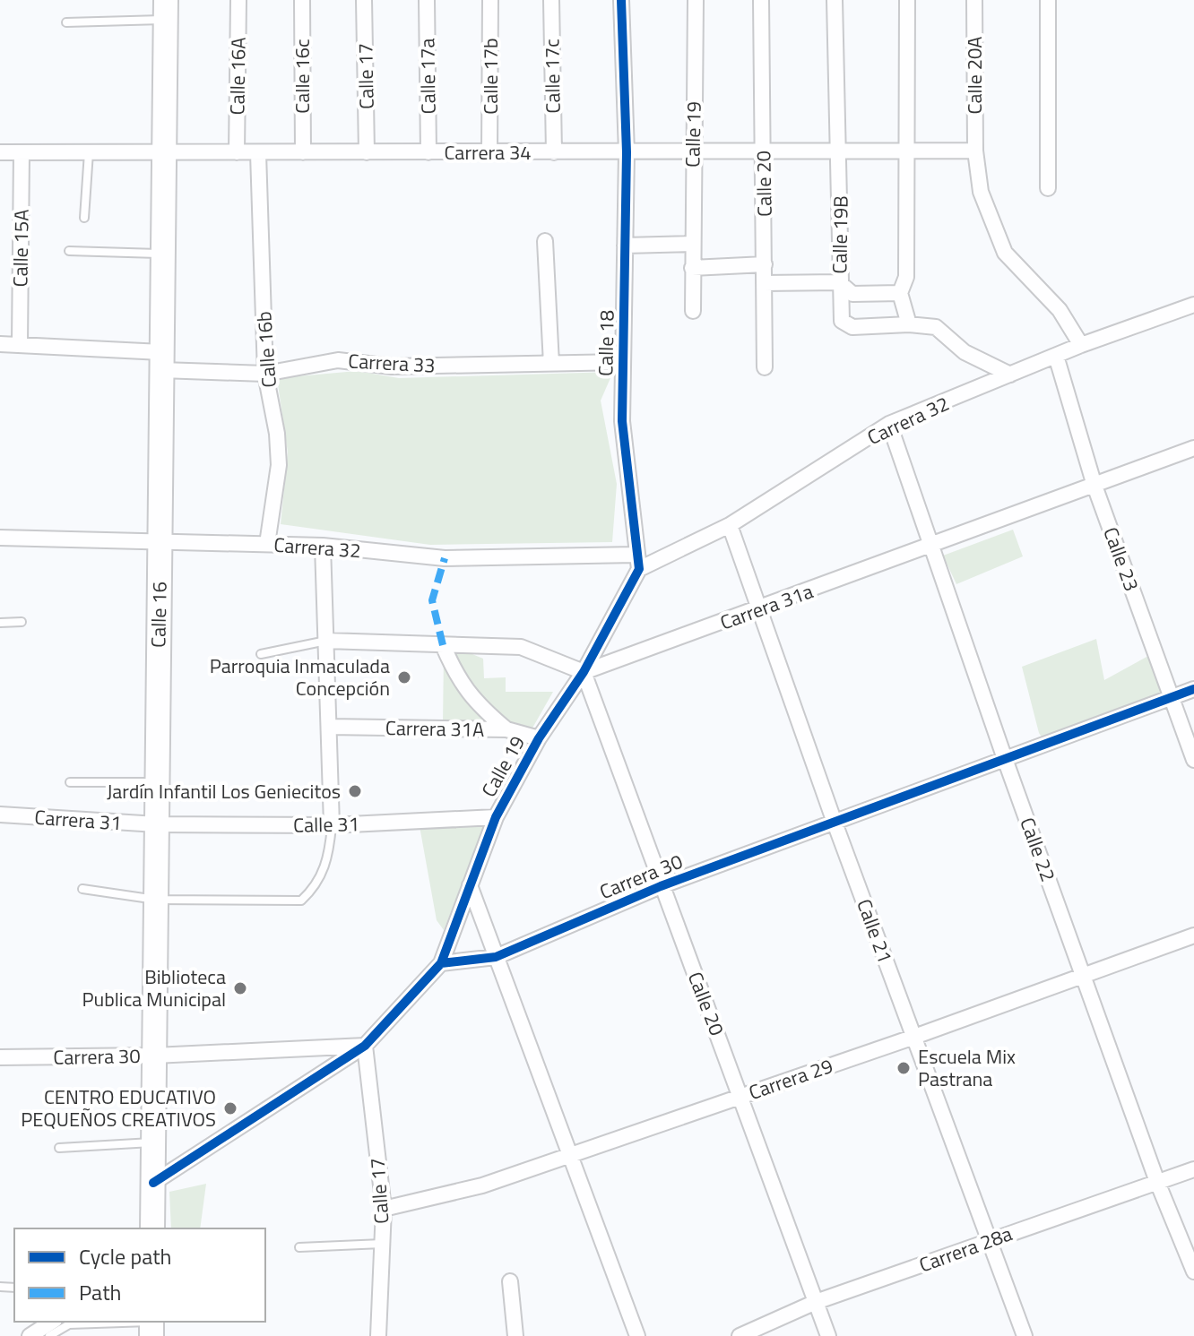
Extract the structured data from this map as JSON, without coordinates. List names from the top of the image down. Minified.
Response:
{"streets":{"highway":["Calle 16"],"street":["Calle 20A","Calle 16A","Calle 16c","Calle 17","Calle 17a","Calle 17b","Calle 17c","Calle 19","Carrera 34","Calle 20","Calle 19B","Calle 15A","Calle 18","Calle 16b","Carrera 33","Carrera 32","Calle 23","Carrera 31a","Carrera 31A","Carrera 31","Calle 31","Calle 22","Carrera 30","Calle 21","Carrera 29","Carrera 28a"]},"crossings":[["Calle 20A","Carrera 34"],["Calle 20A","Carrera 32"],["Calle 16A","Carrera 34"],["Calle 16c","Carrera 34"],["Calle 17","Carrera 34"],["Calle 17","Carrera 30"],["Calle 17","Carrera 29"],["Calle 17a","Carrera 34"],["Calle 17b","Carrera 34"],["Calle 17c","Carrera 34"],["Calle 19","Carrera 34"],["Calle 19","Calle 20"],["Calle 19","Carrera 31a"],["Calle 19","Carrera 31A"],["Calle 19","Calle 31"],["Calle 19","Carrera 30"],["Carrera 34","Calle 20"],["Carrera 34","Calle 19B"],["Carrera 34","Calle 15A"],["Carrera 34","Calle 18"],["Carrera 34","Calle 16b"],["Carrera 34","Calle 16"],["Calle 20","Carrera 31a"],["Calle 20","Carrera 30"],["Calle 20","Carrera 29"],["Calle 20","Carrera 28a"],["Calle 15A","Carrera 33"],["Calle 18","Carrera 33"],["Calle 18","Carrera 32"],["Calle 16b","Carrera 33"],["Calle 16b","Carrera 32"],["Carrera 33","Calle 16"],["Carrera 32","Calle 23"],["Carrera 32","Calle 16"],["Carrera 32","Calle 22"],["Carrera 32","Calle 21"],["Calle 23","Carrera 31a"],["Calle 23","Carrera 30"],["Carrera 31a","Calle 22"],["Carrera 31a","Calle 21"],["Calle 16","Carrera 31"],["Calle 16","Calle 31"],["Calle 16","Carrera 30"],["Carrera 31","Calle 31"],["Calle 22","Carrera 30"],["Calle 22","Carrera 29"],["Calle 22","Carrera 28a"],["Carrera 30","Calle 21"],["Calle 21","Carrera 29"],["Calle 21","Carrera 28a"]],"places":["Parroquia Inmaculada Concepción","Jardín Infantil Los Geniecitos","Biblioteca Publica Municipal","Escuela Mix Pastrana","CENTRO EDUCATIVO PEQUEÑOS CREATIVOS"],"legend":["Cycle path","Path"]}
